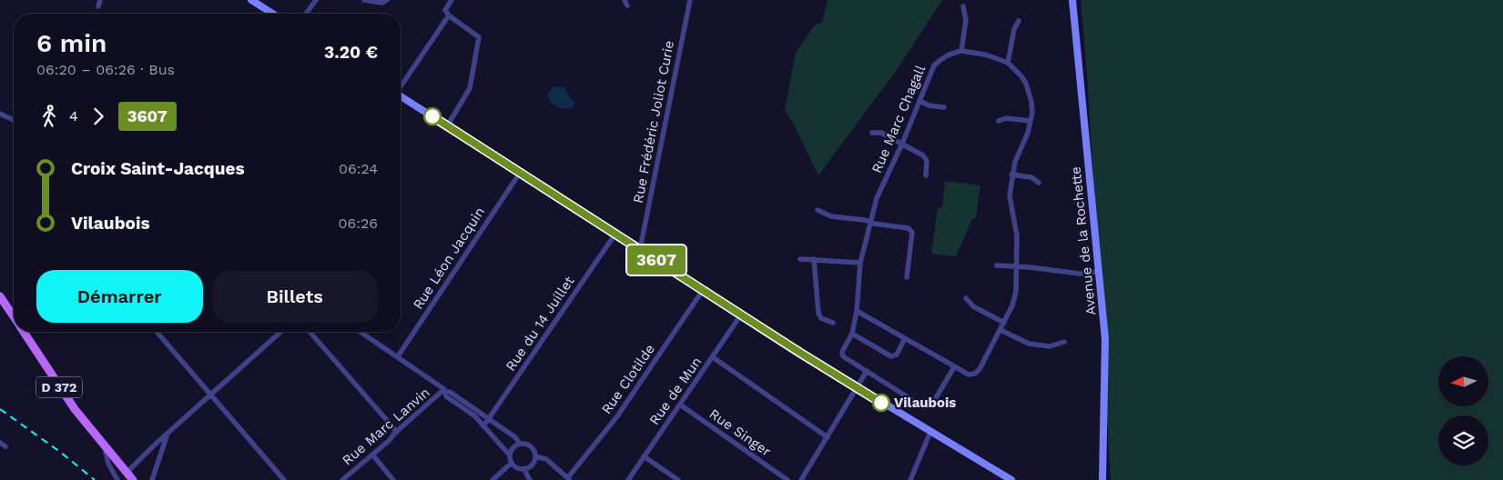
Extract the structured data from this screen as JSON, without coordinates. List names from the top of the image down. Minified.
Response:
{"streets":{"main road":["Avenue de la Rochette","D 372"],"street":["Rue Marc Chagall","Rue Frédéric Joliot Curie","Rue Léon Jacquin","Rue du 14 Juillet","Rue Clotilde","Rue de Mun","Rue Marc Lanvin","Rue Singer"]},"crossings":[["Rue de Mun","Rue Singer"]],"places":["Vilaubois"],"lines":["bus line 3607"],"north":"left","page":{"on_map":"3607","heading":["6 min","06:20 – 06:26 · Bus","3.20 €"],"legs":["4","3607"],"list":[{"name":"Croix Saint-Jacques","value":"06:24"},{"name":"Vilaubois","value":"06:26"}],"buttons":["Démarrer","Billets"]}}
